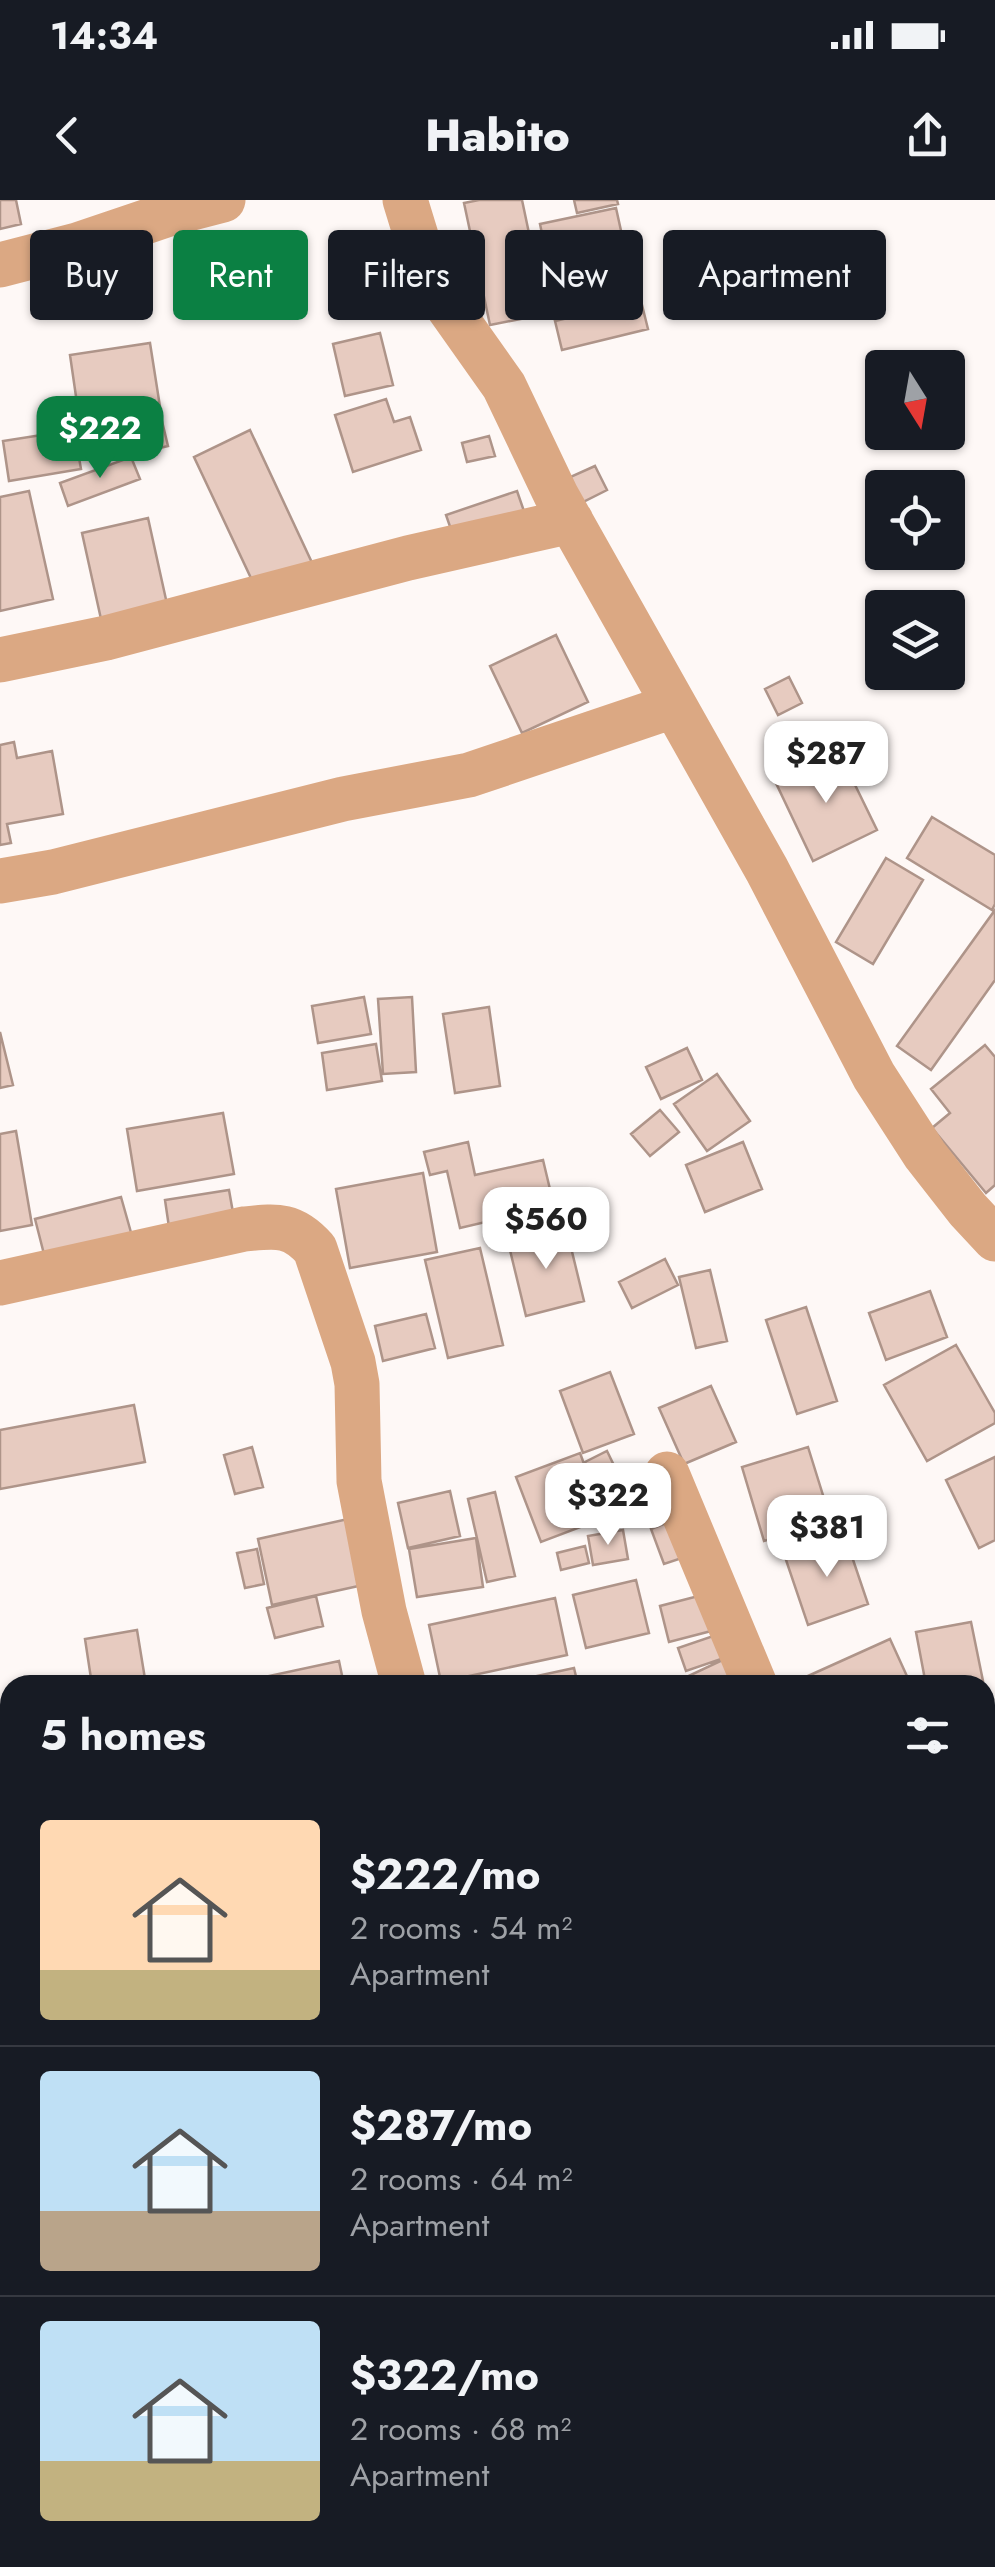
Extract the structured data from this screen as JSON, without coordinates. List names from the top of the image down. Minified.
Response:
{"north":"bottom","page":{"status":"14:34","header":"Habito","chip":["Buy","Rent","Filters","New","Apartment"],"price":["$222","$287","$560","$322","$381"],"heading":"5 homes","list":[{"name":"$222/mo","note":"2 rooms · 54 m² · Apartment"},{"name":"$287/mo","note":"2 rooms · 64 m² · Apartment"},{"name":"$322/mo","note":"2 rooms · 68 m² · Apartment"}]}}
